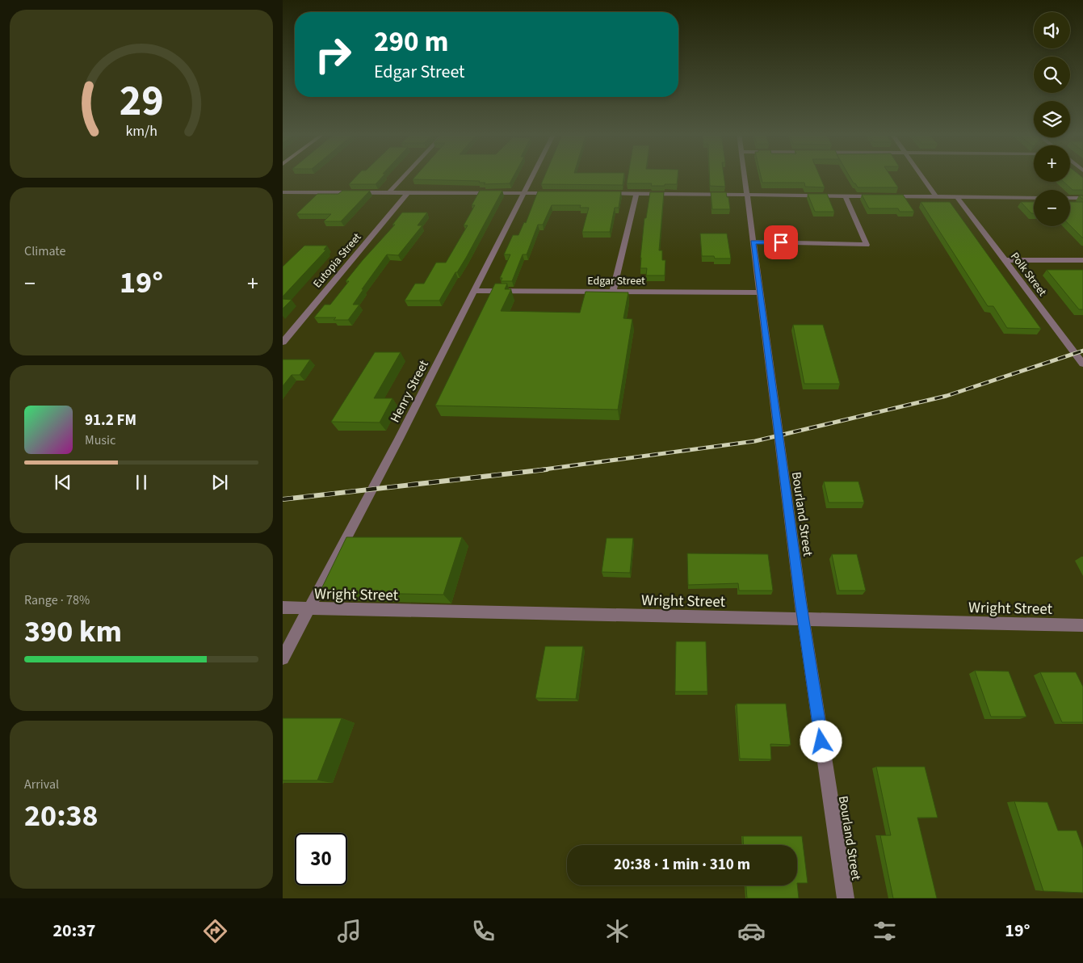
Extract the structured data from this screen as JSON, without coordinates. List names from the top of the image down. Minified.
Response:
{"streets":{"street":["Eutopia Street","Polk Street","Edgar Street","Henry Street","Bourland Street","Wright Street"]},"crossings":[["Edgar Street","Henry Street"],["Edgar Street","Bourland Street"],["Henry Street","Wright Street"],["Bourland Street","Wright Street"]],"page":{"map_buttons":["+","−"],"turn":["290 m","Edgar Street"],"tile":["Climate",["Range · 78%","390 km"],["Arrival","20:38"]],"heat":["−","19°","+"],"song":["91.2 FM","Music"],"limit":"30","trip":"20:38 · 1 min · 310 m","tabs":["20:37","19°"],"gauge":["29","km/h"]}}
